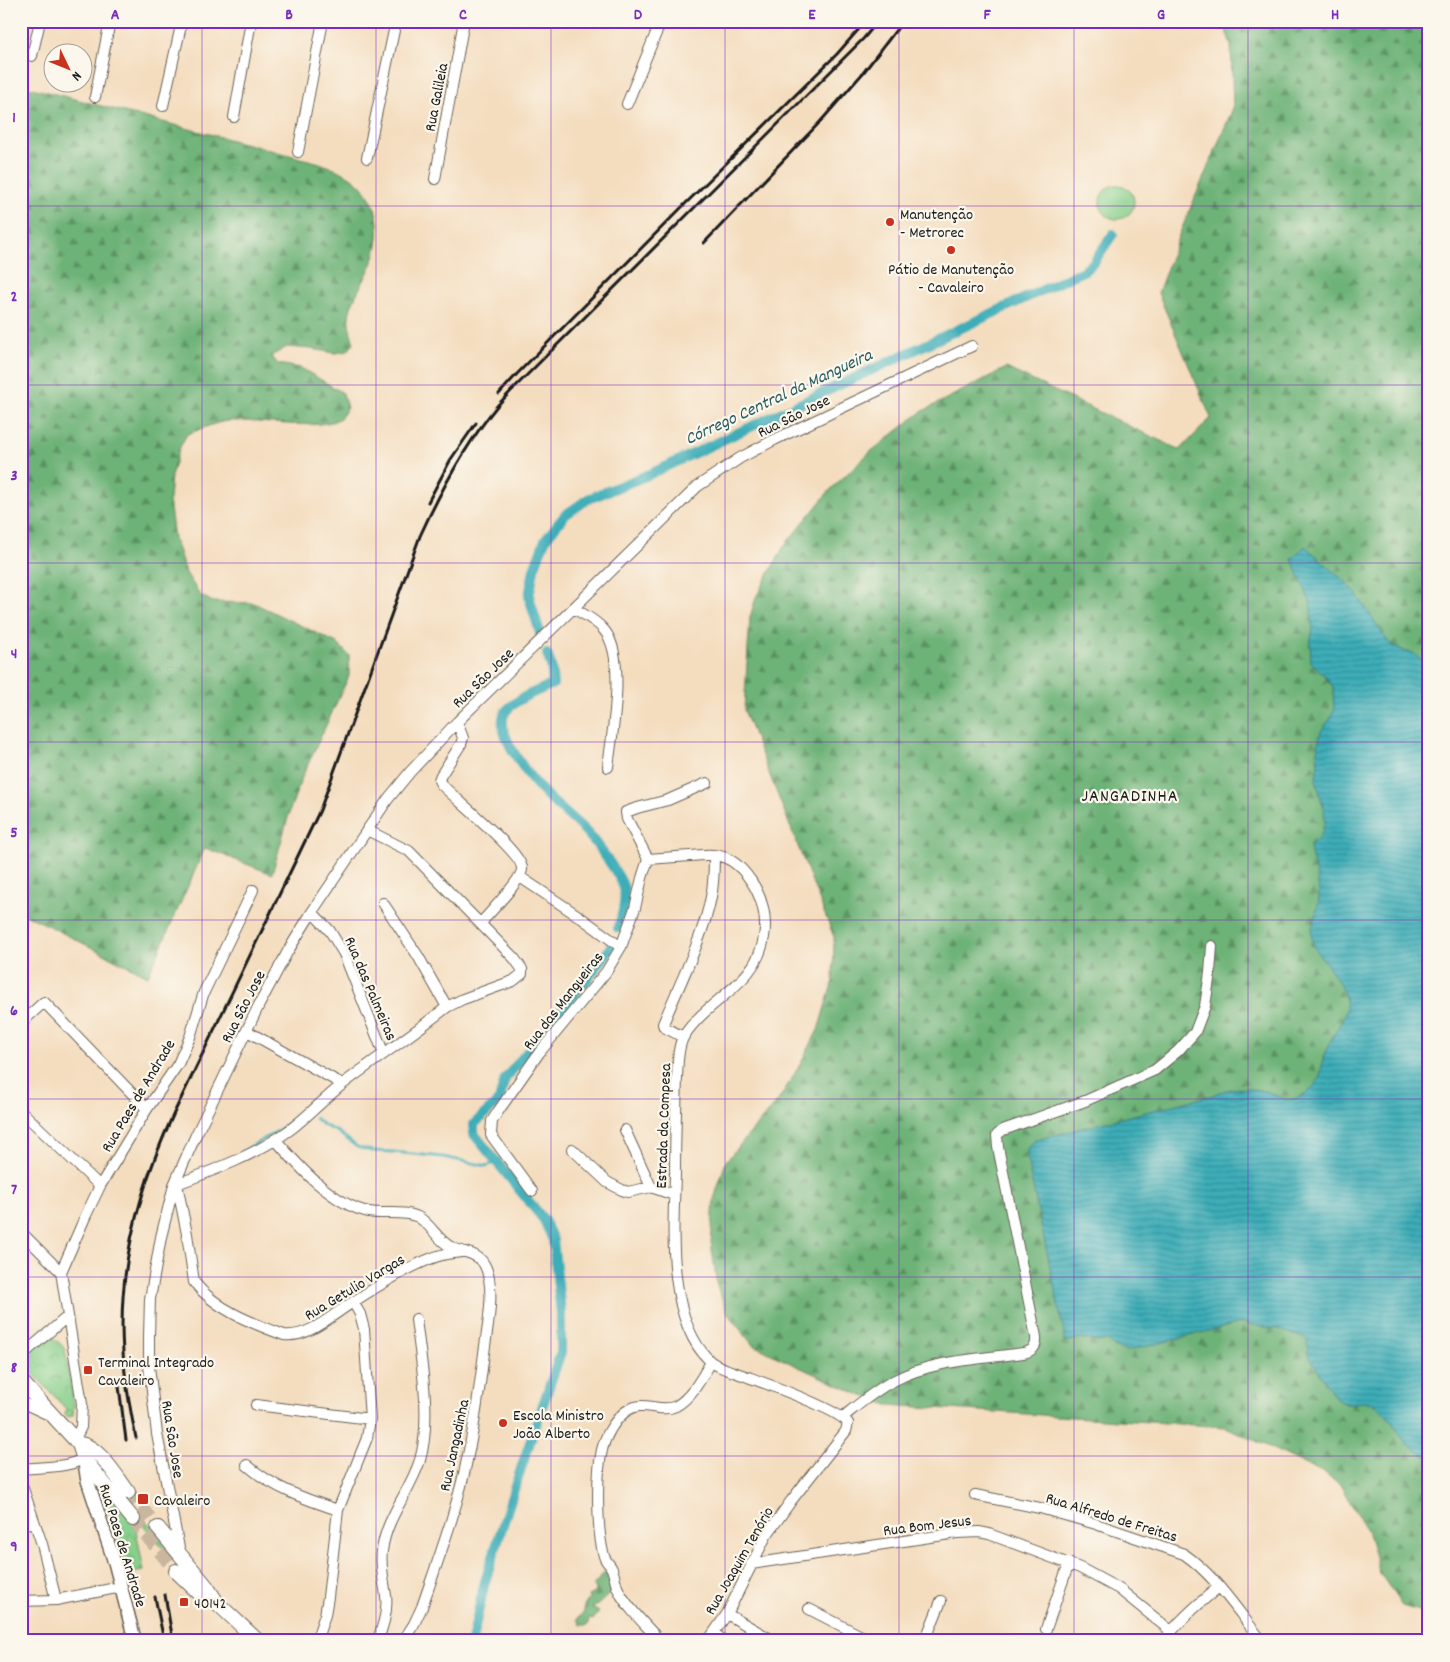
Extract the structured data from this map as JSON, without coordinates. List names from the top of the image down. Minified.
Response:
{"streets":{"street":["Rua Galileia","Rua São Jose","Rua das Palmeiras","Rua das Mangueiras","Rua Paes de Andrade","Estrada da Compesa","Rua Getulio Vargas","Rua Jangadinha","Rua Alfredo de Freitas","Rua Bom Jesus","Rua Joaquim Tenório"]},"crossings":[["Rua São Jose","Rua das Palmeiras"],["Rua São Jose","Rua Getulio Vargas"],["Rua das Mangueiras","Estrada da Compesa"],["Rua Getulio Vargas","Rua Jangadinha"],["Rua Bom Jesus","Rua Joaquim Tenório"]],"districts":["JANGADINHA"],"water":["Córrego Central da Mangueira"],"places":{"other":["Manutenção - Metrorec","Pátio de Manutenção - Cavaleiro","Escola Ministro João Alberto"],"transit":["Terminal Integrado Cavaleiro","Cavaleiro","40142"]},"north":"bottom right","grid":{"columns":["A","B","C","D","E","F","G","H"],"rows":["1","2","3","4","5","6","7","8","9"]}}
